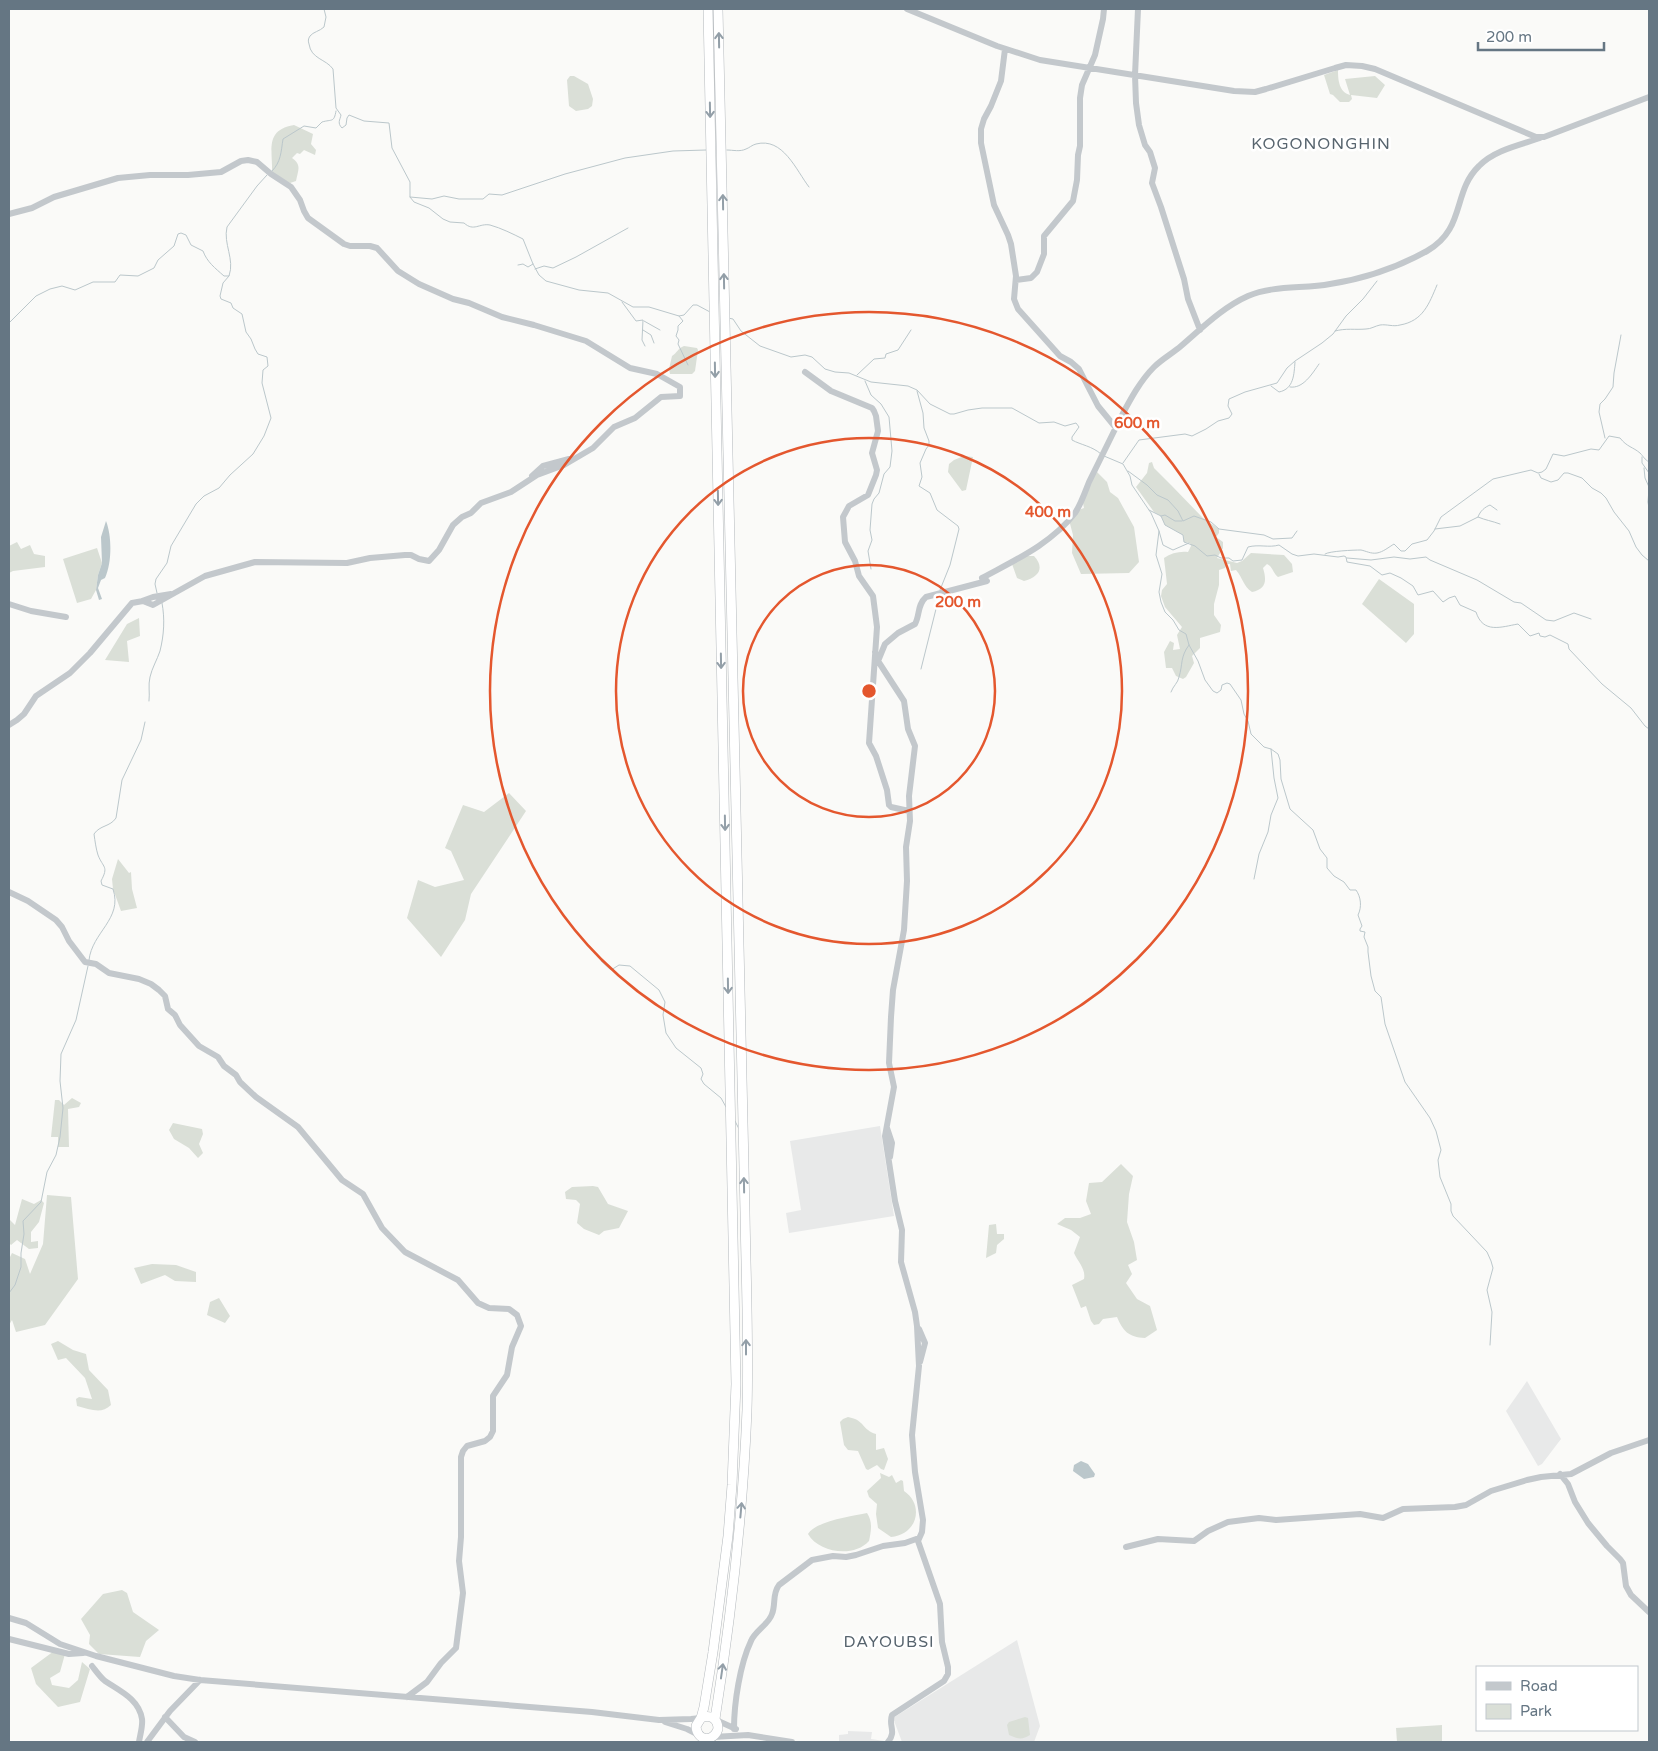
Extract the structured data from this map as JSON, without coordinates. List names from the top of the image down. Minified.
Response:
{"districts":["KOGONONGHIN","DAYOUBSI"],"legend":["Road","Park"],"scale_bar":"200 m","rings":["600 m","400 m","200 m"]}
